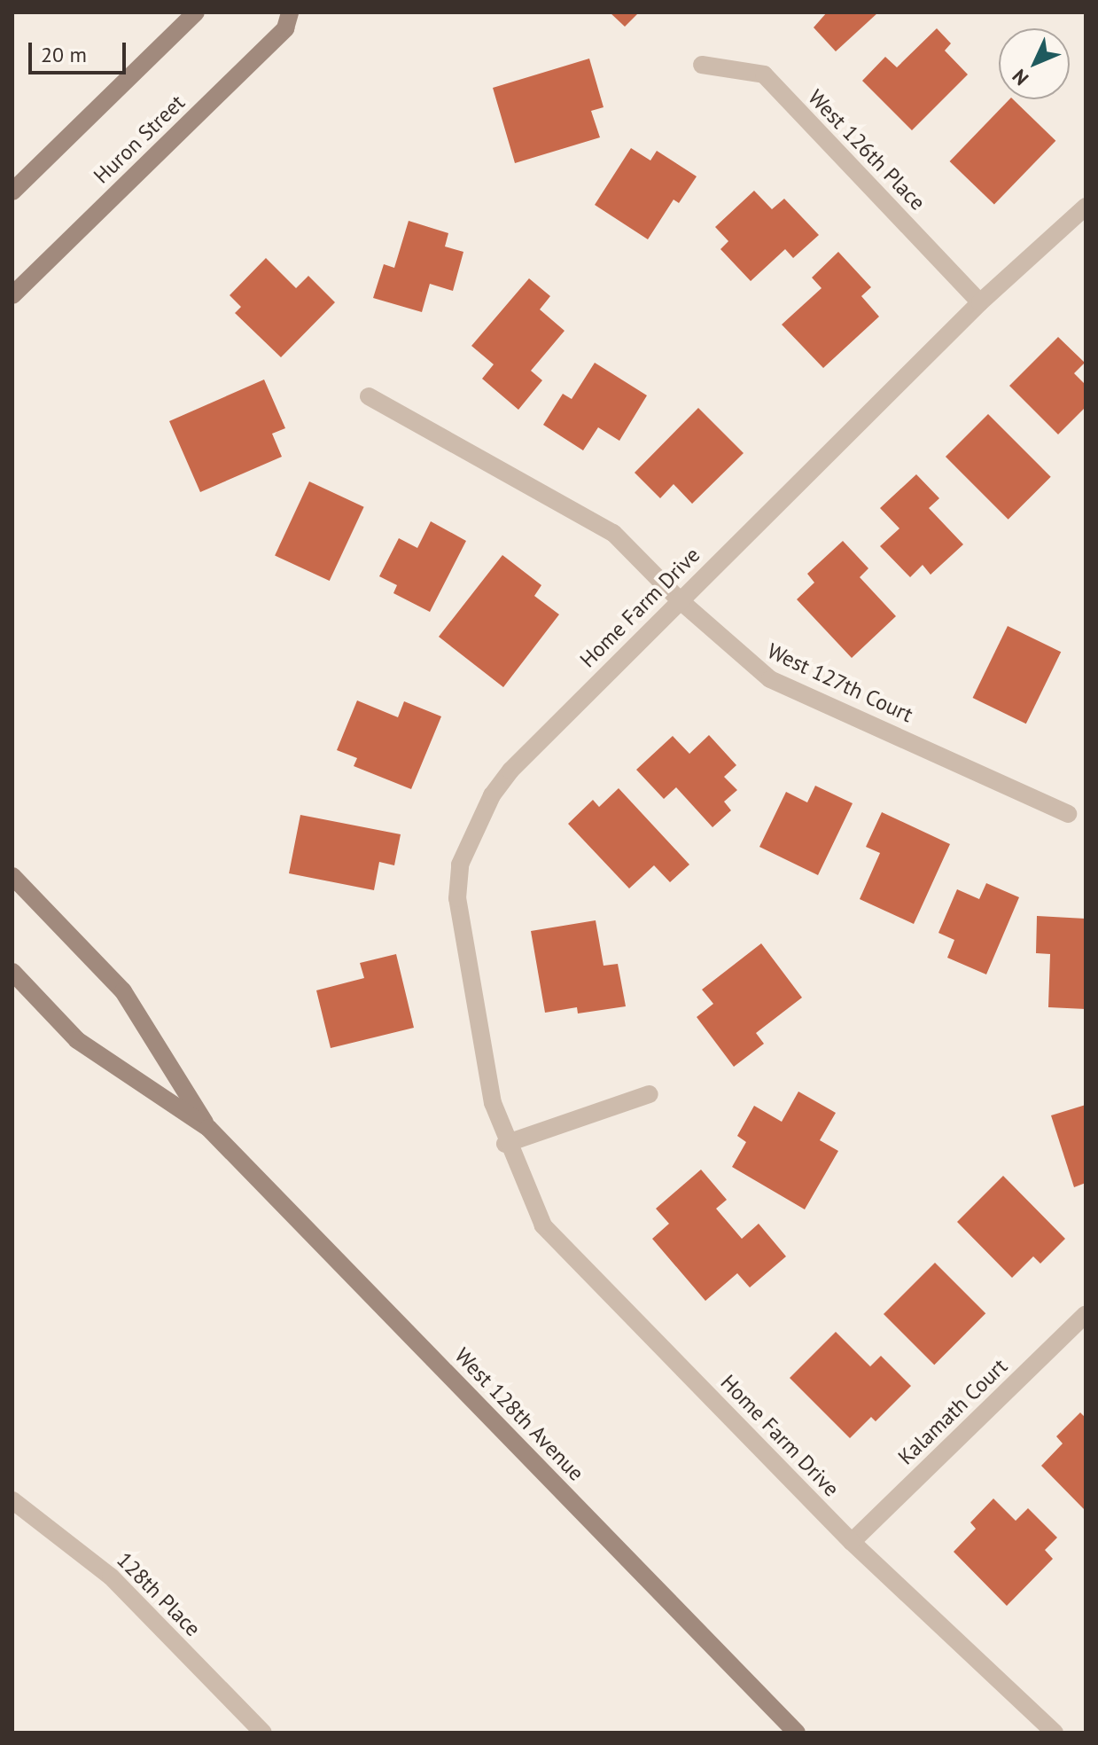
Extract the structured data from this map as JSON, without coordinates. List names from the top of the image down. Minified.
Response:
{"streets":{"main road":["Huron Street","West 128th Avenue"],"street":["West 126th Place","Home Farm Drive","West 127th Court","Kalamath Court","128th Place"]},"crossings":[["West 126th Place","Home Farm Drive"],["Home Farm Drive","West 127th Court"],["Home Farm Drive","Kalamath Court"]],"scale_bar":"20 m","north":"bottom left"}
